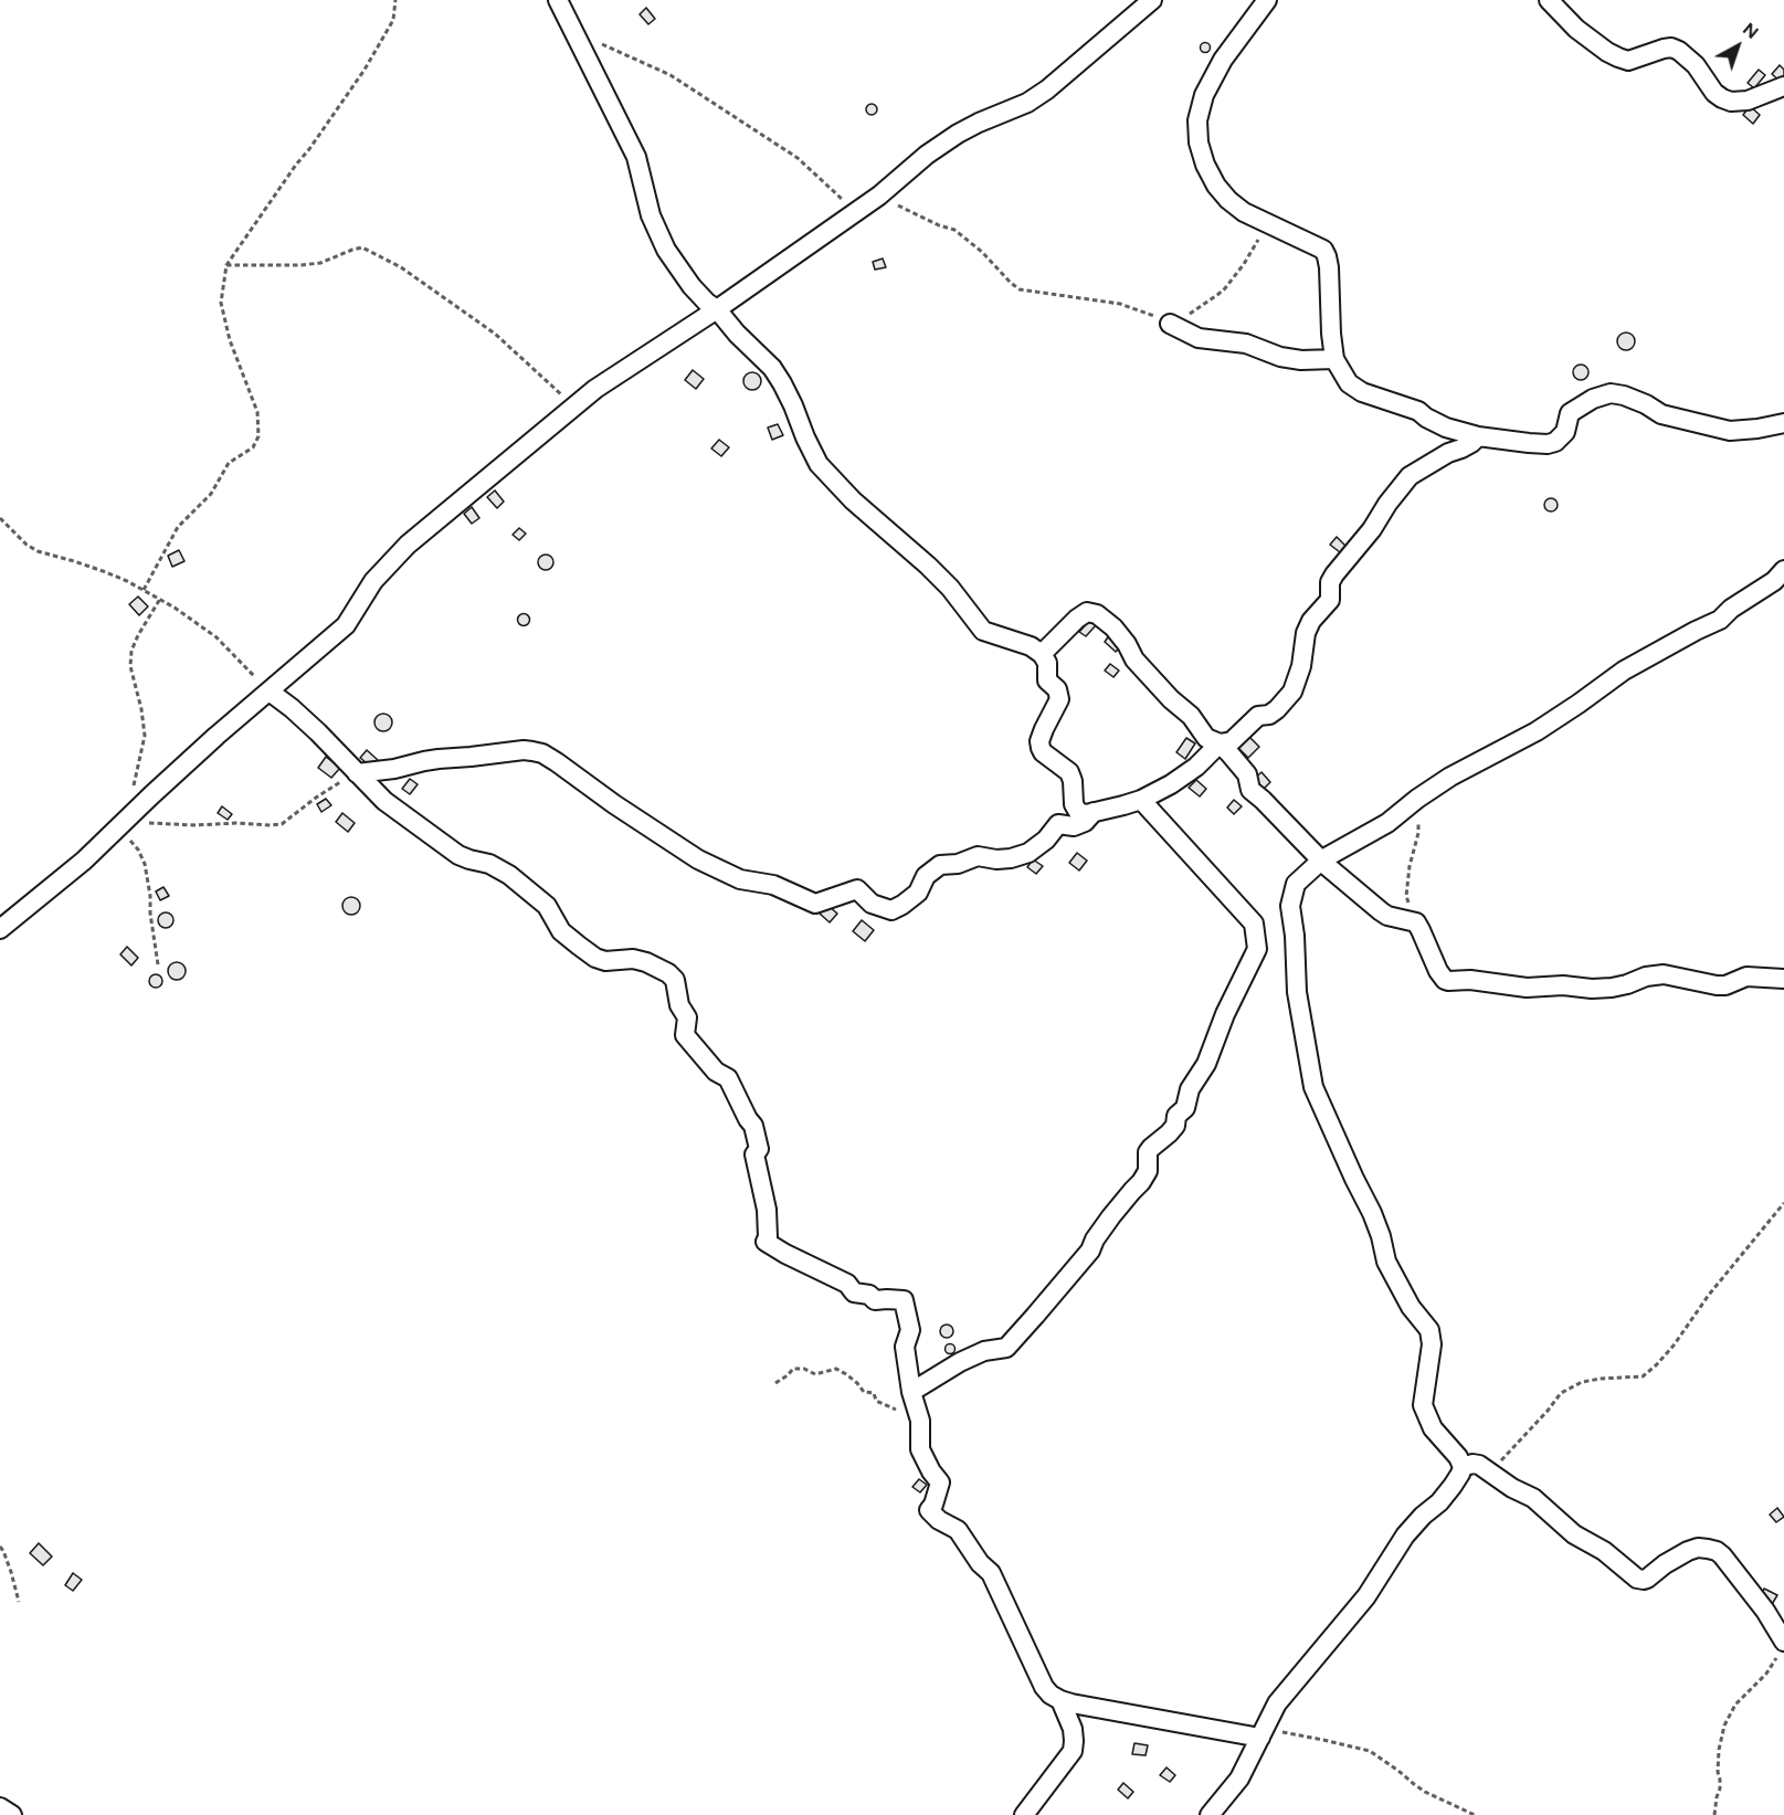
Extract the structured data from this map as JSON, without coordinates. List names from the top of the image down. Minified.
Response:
{"north":"top right"}
